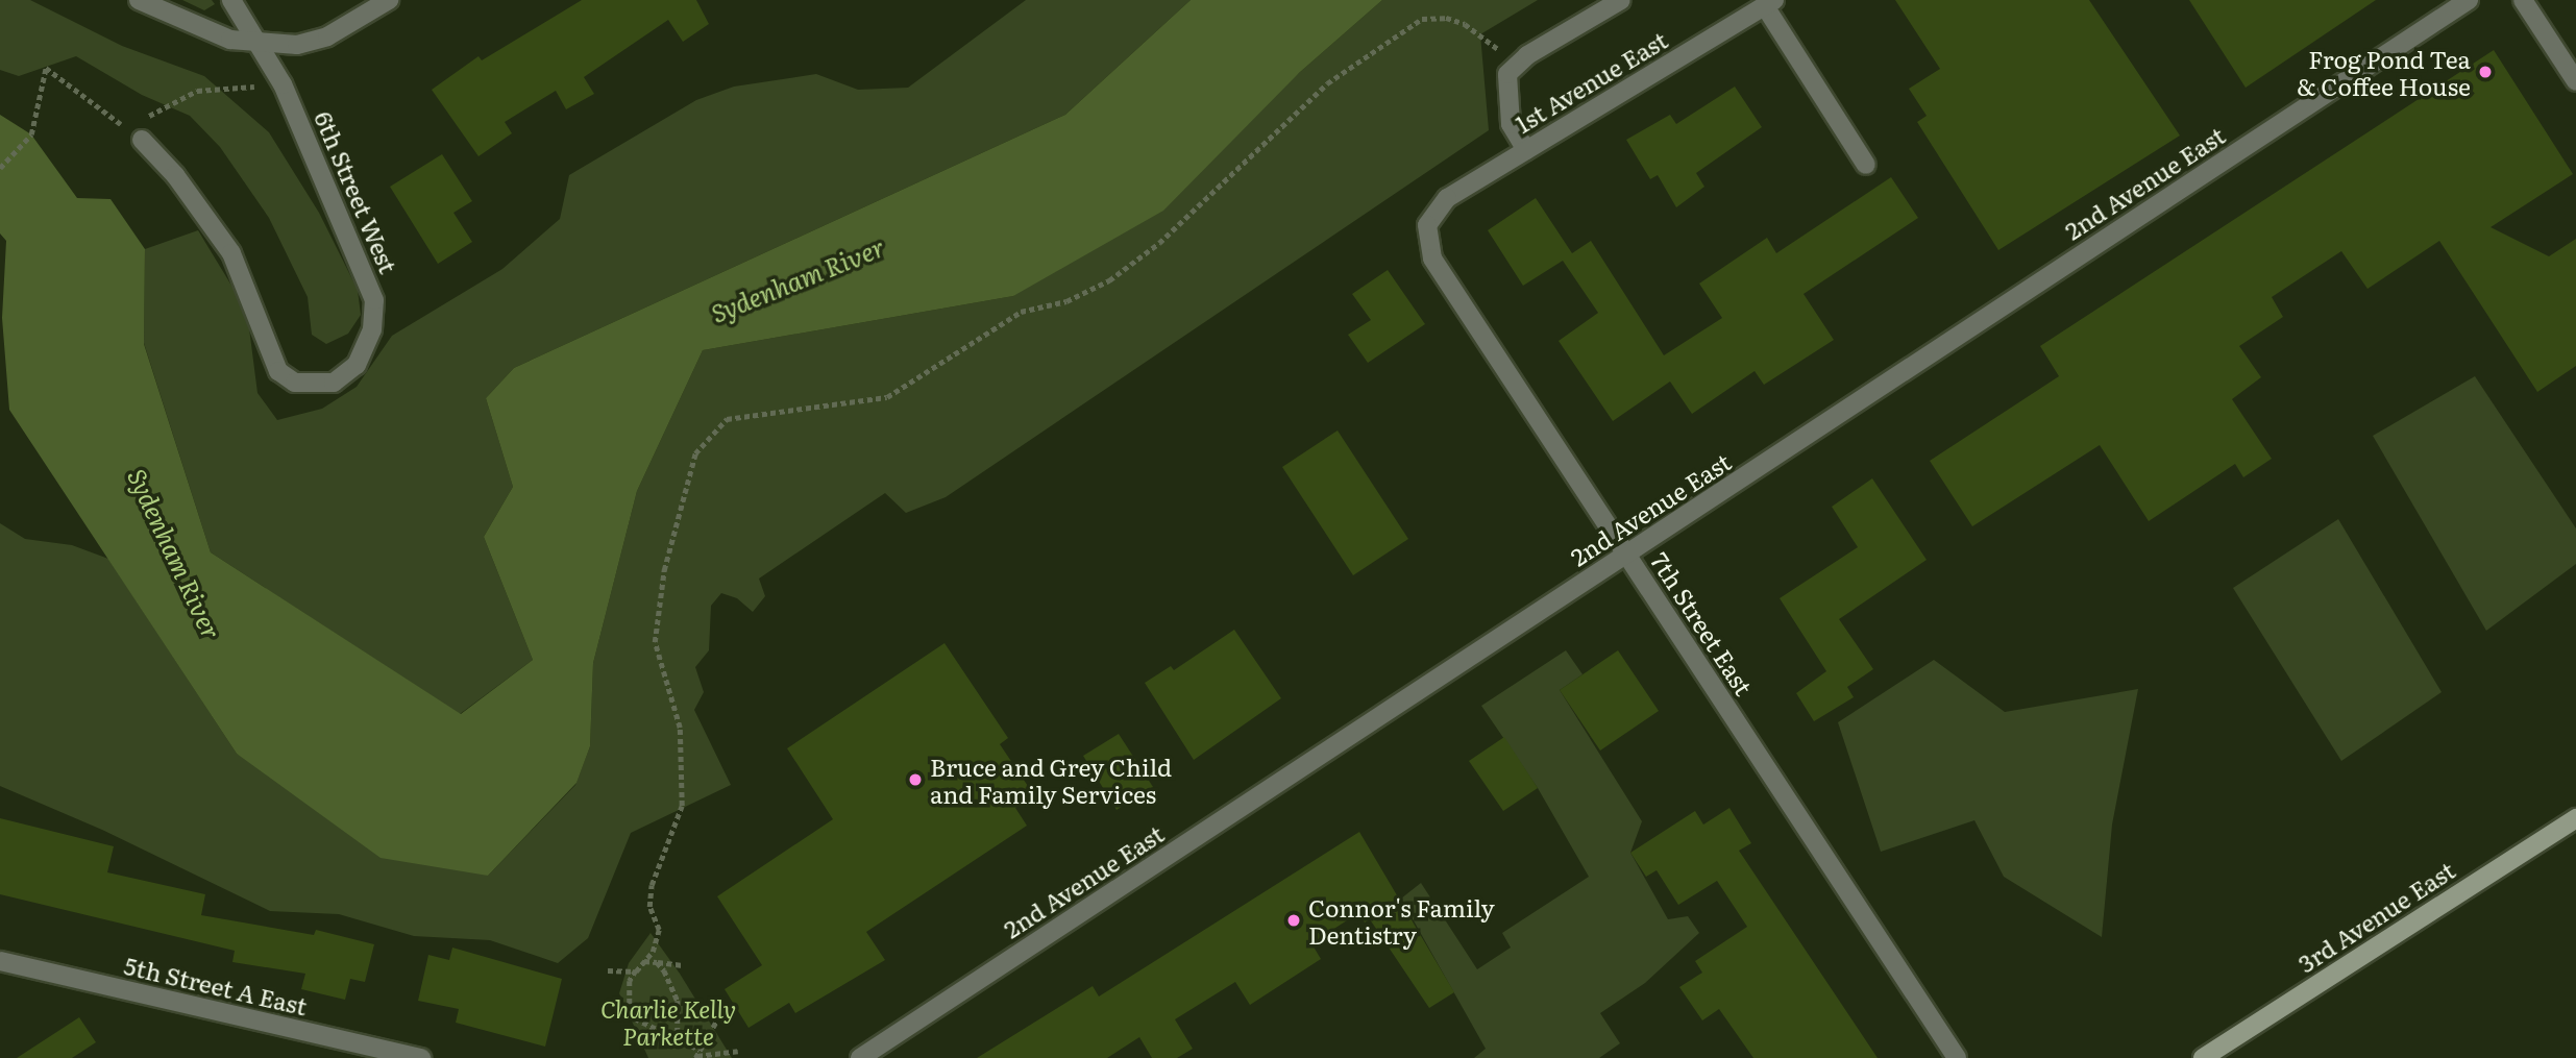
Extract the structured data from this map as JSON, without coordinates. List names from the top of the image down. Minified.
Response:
{"streets":{"main road":["3rd Avenue East"],"street":["1st Avenue East","2nd Avenue East","6th Street West","7th Street East","5th Street A East"]},"crossings":[["1st Avenue East","7th Street East"],["2nd Avenue East","7th Street East"]],"water":["Sydenham River"],"parks":["Charlie Kelly Parkette"],"places":["Frog Pond Tea & Coffee House","Bruce and Grey Child and Family Services","Connor's Family Dentistry"]}
